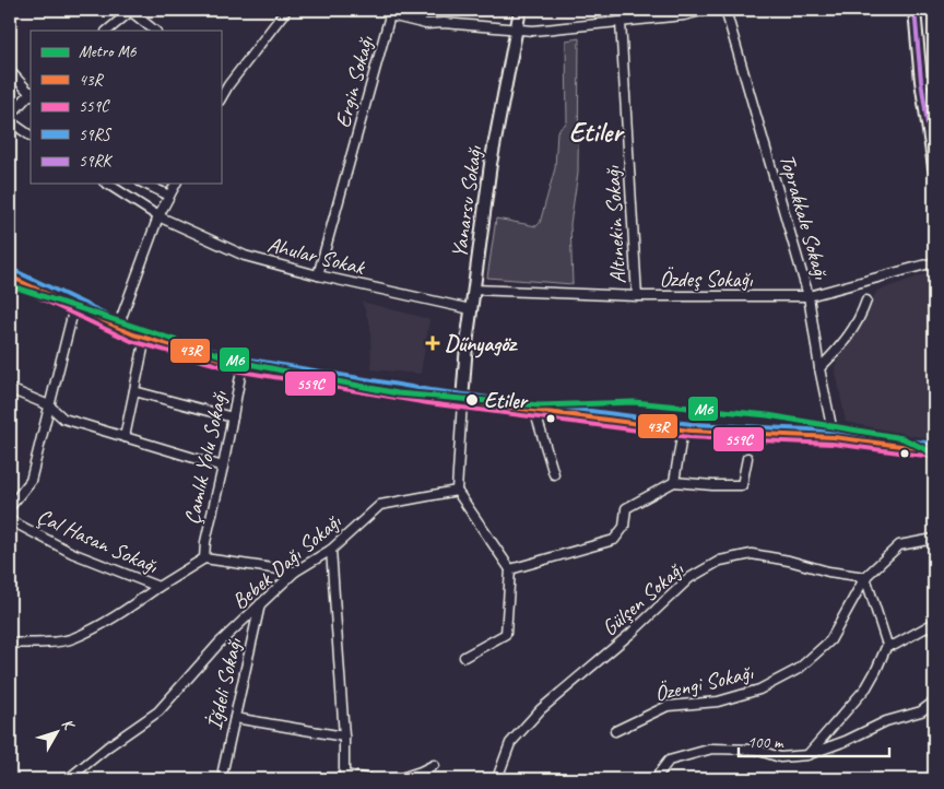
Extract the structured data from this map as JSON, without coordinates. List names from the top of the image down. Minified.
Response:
{"streets":{"street":["Ergin Sokağı","Yanarsu Sokağı","Toprakkale Sokağı","Altınekin Sokağı","Ahular Sokak","Özdeş Sokağı","Çamlık Yolu Sokağı","Çal Hasan Sokağı","Bebek Dağı Sokağı","Gülşen Sokağı","Özengi Sokağı","İğdeli Sokağı"]},"crossings":[["Ergin Sokağı","Yanarsu Sokağı"],["Ergin Sokağı","Altınekin Sokağı"],["Ergin Sokağı","Ahular Sokak"],["Yanarsu Sokağı","Ahular Sokak"],["Yanarsu Sokağı","Özdeş Sokağı"],["Toprakkale Sokağı","Özdeş Sokağı"],["Altınekin Sokağı","Özdeş Sokağı"],["Çamlık Yolu Sokağı","Çal Hasan Sokağı"],["Bebek Dağı Sokağı","İğdeli Sokağı"],["Gülşen Sokağı","Özengi Sokağı"]],"districts":["Etiler"],"places":{"health":["Dűnyagöz"],"other":["Etiler"]},"lines":["transit line 59RK","transit line 59RS","transit line 43R","transit line 559C","metro line M6"],"legend":["Metro M6","43R","559C","59RS","59RK"],"scale_bar":"100 m","north":"top right"}
